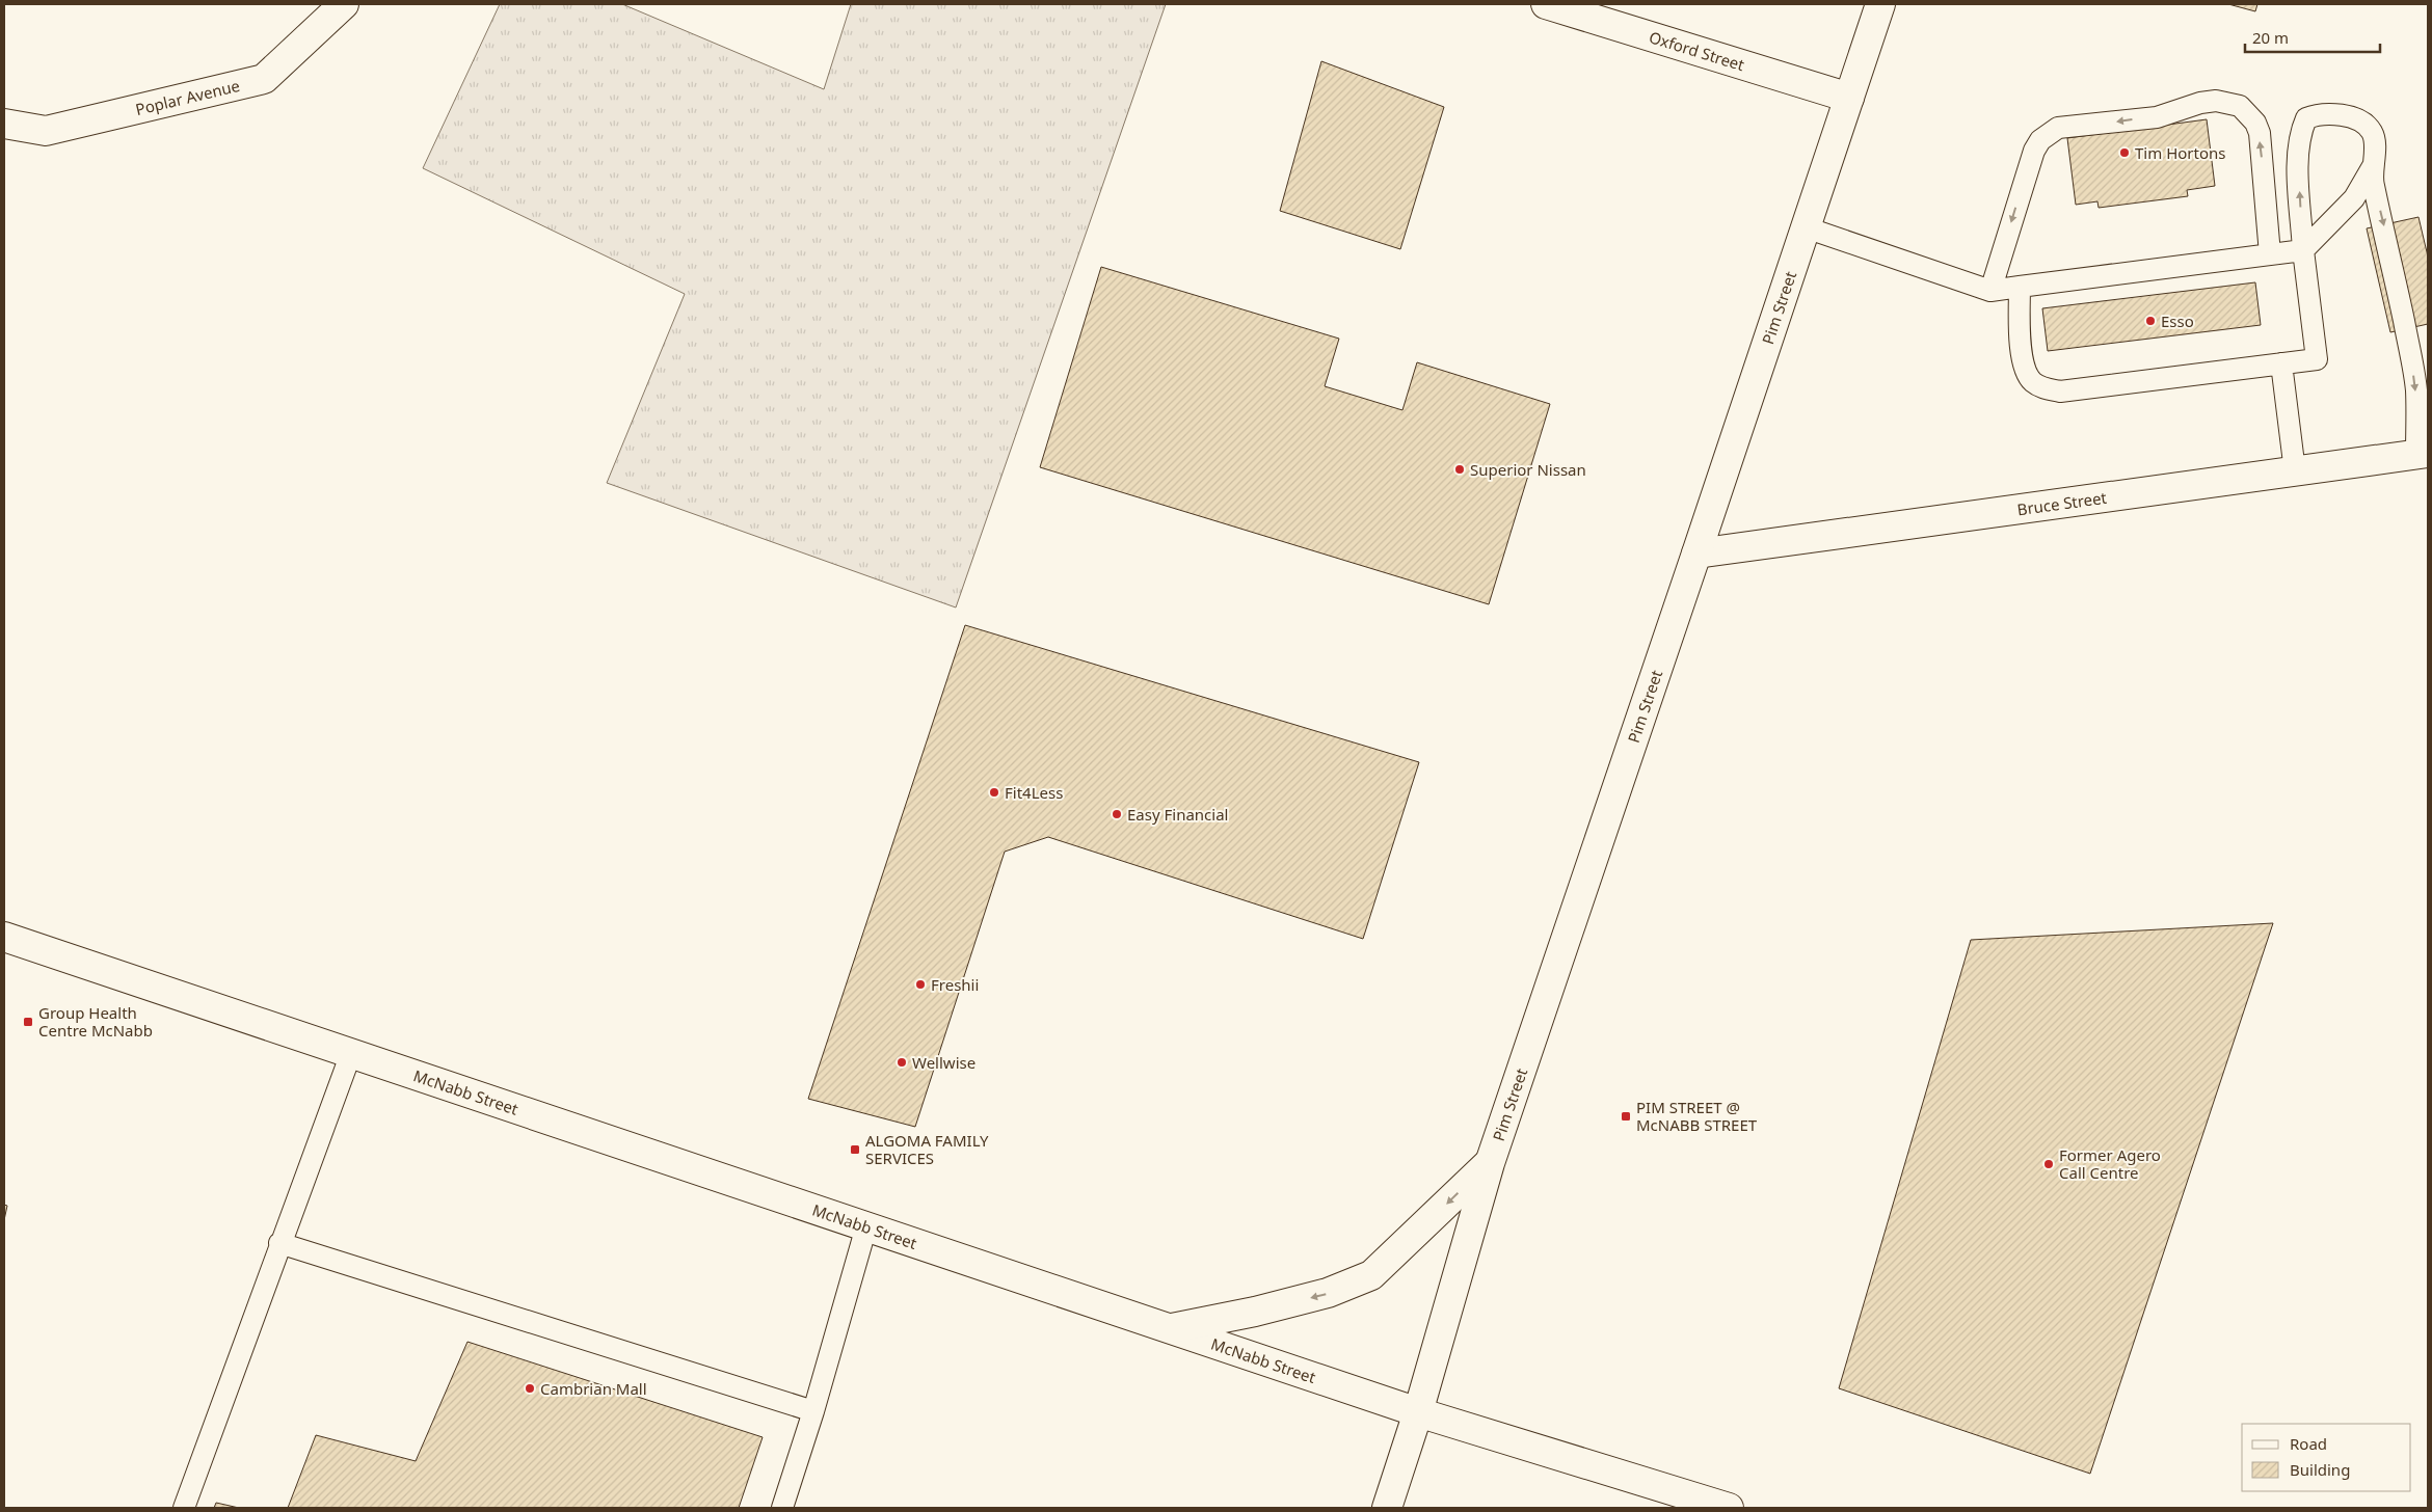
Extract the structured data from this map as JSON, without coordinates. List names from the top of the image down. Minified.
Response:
{"streets":{"main road":["Oxford Street","Poplar Avenue","Pim Street","Bruce Street","McNabb Street"]},"crossings":[["Oxford Street","Pim Street"],["Pim Street","Bruce Street"],["Pim Street","McNabb Street"]],"places":{"other":["Tim Hortons","Esso","Superior Nissan","Fit4Less","Easy Financial","Freshii","Wellwise","Former Agero Call Centre","Cambrian Mall"],"transit":["Group Health Centre McNabb","PIM STREET @ McNABB STREET","ALGOMA FAMILY SERVICES"]},"legend":["Road","Building"],"scale_bar":"20 m"}
